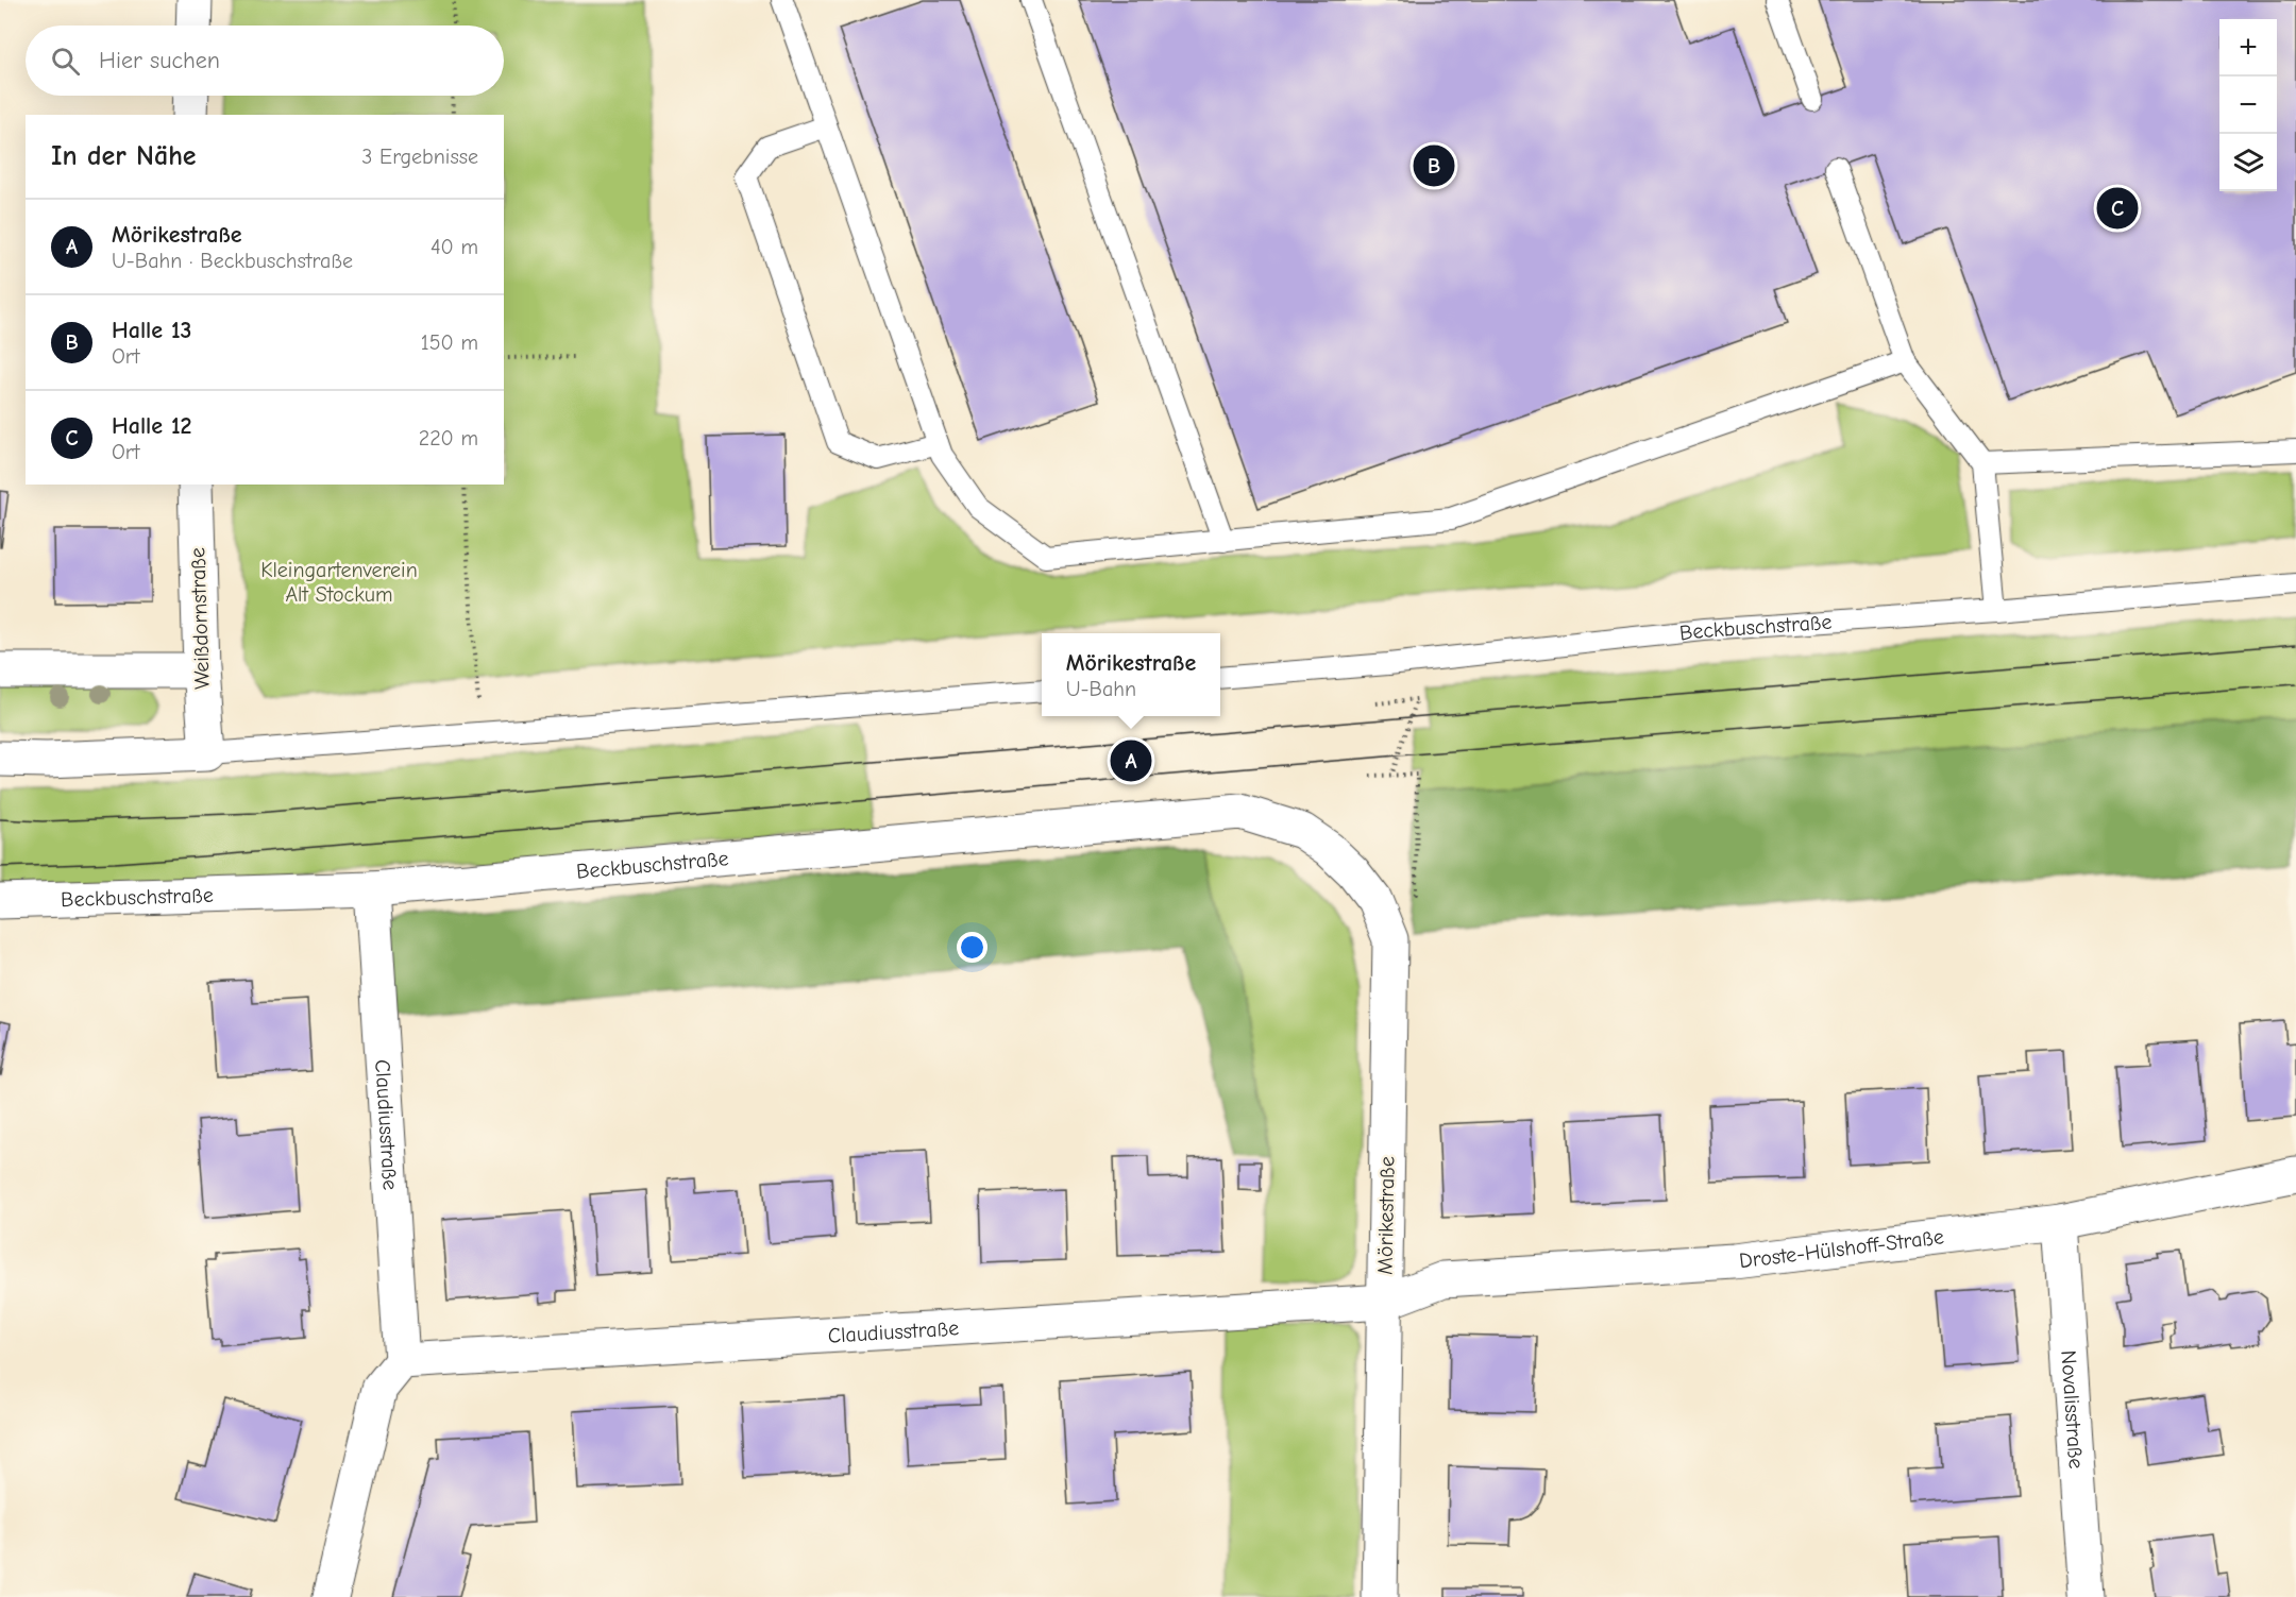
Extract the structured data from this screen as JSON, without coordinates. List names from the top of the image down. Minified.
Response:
{"streets":{"street":["Weißdornstraße","Beckbuschstraße","Claudiusstraße","Mörikestraße","Droste-Hülshoff-Straße","Novalisstraße"]},"crossings":[["Beckbuschstraße","Claudiusstraße"],["Beckbuschstraße","Mörikestraße"],["Claudiusstraße","Mörikestraße"],["Claudiusstraße","Droste-Hülshoff-Straße"],["Mörikestraße","Droste-Hülshoff-Straße"],["Droste-Hülshoff-Straße","Novalisstraße"]],"parks":["Kleingartenverein Alt Stockum"],"page":{"map_buttons":["+","−"],"search":"Hier suchen","heading":["In der Nähe","3 Ergebnisse"],"pins":["B","C","A"],"list":[{"mark":"A","name":"Mörikestraße","note":"U-Bahn · Beckbuschstraße","value":"40 m"},{"mark":"B","name":"Halle 13","note":"Ort","value":"150 m"},{"mark":"C","name":"Halle 12","note":"Ort","value":"220 m"}],"popup":["Mörikestraße","U-Bahn"]}}
